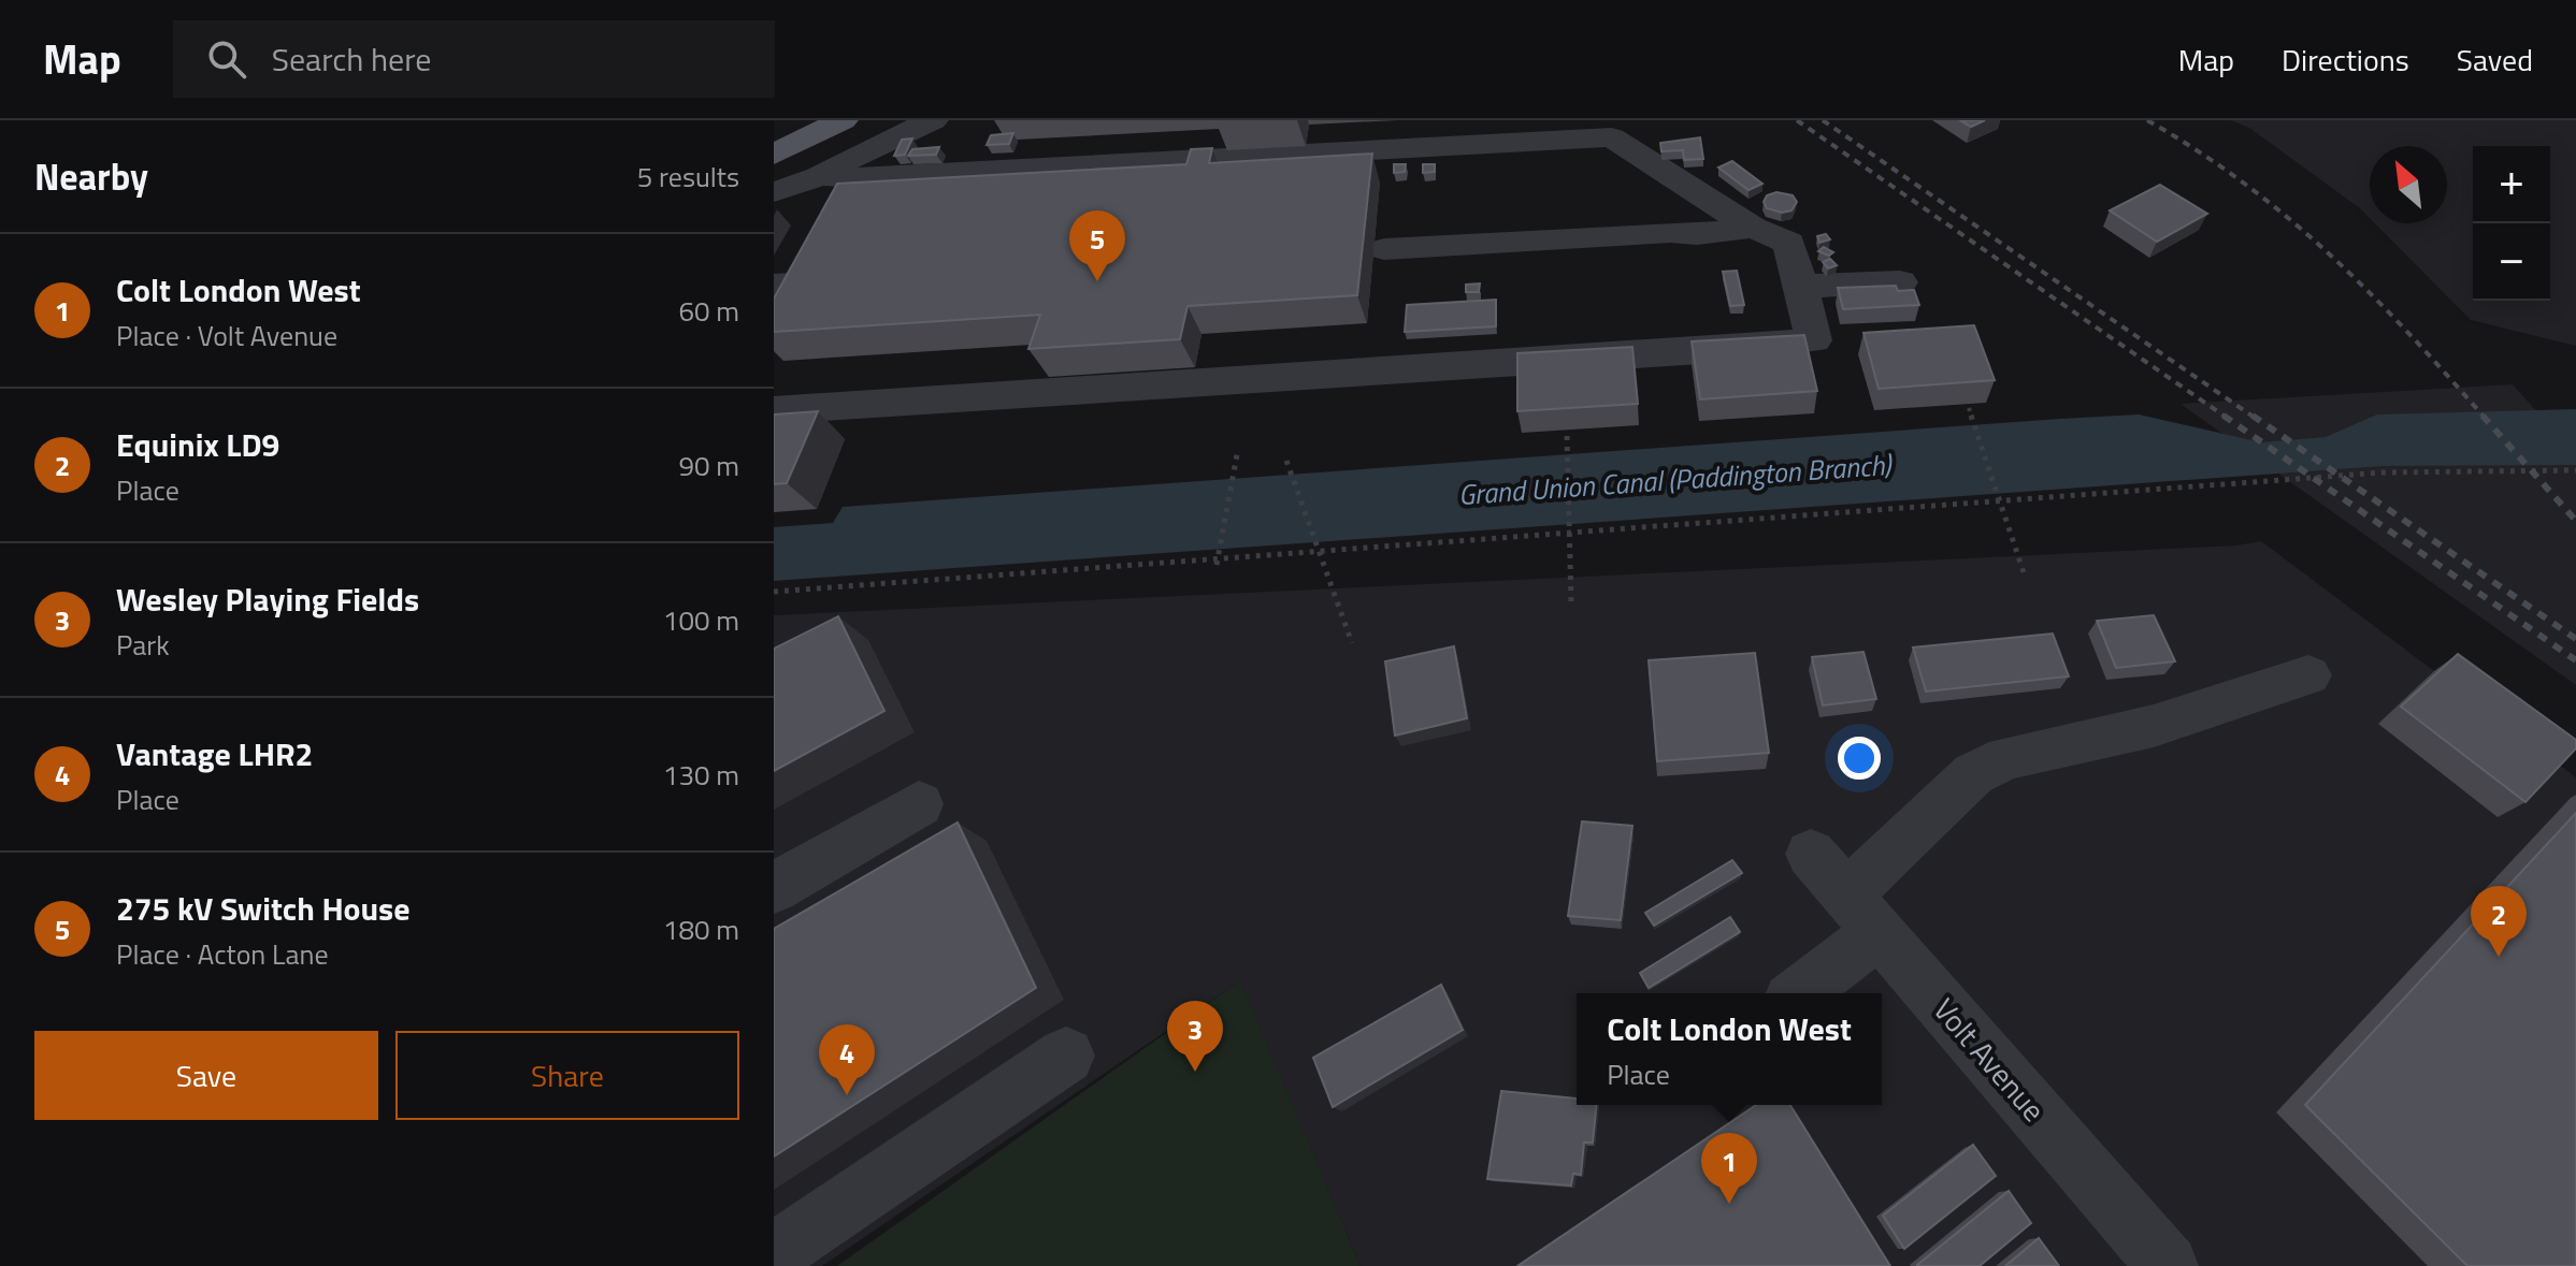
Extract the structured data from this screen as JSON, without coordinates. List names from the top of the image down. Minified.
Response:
{"streets":{"street":["Volt Avenue"]},"water":["Grand Union Canal (Paddington Branch)"],"north":"top left","page":{"header":"Map","search":"Search here","nav":["Map","Directions","Saved"],"heading":["Nearby","5 results"],"map_buttons":["+","−"],"pins":["5","2","3","4","1"],"list":[{"mark":"1","name":"Colt London West","note":"Place · Volt Avenue","value":"60 m"},{"mark":"2","name":"Equinix LD9","note":"Place","value":"90 m"},{"mark":"3","name":"Wesley Playing Fields","note":"Park","value":"100 m"},{"mark":"4","name":"Vantage LHR2","note":"Place","value":"130 m"},{"mark":"5","name":"275 kV Switch House","note":"Place · Acton Lane","value":"180 m"}],"popup":["Colt London West","Place"],"buttons":["Save","Share"]}}
